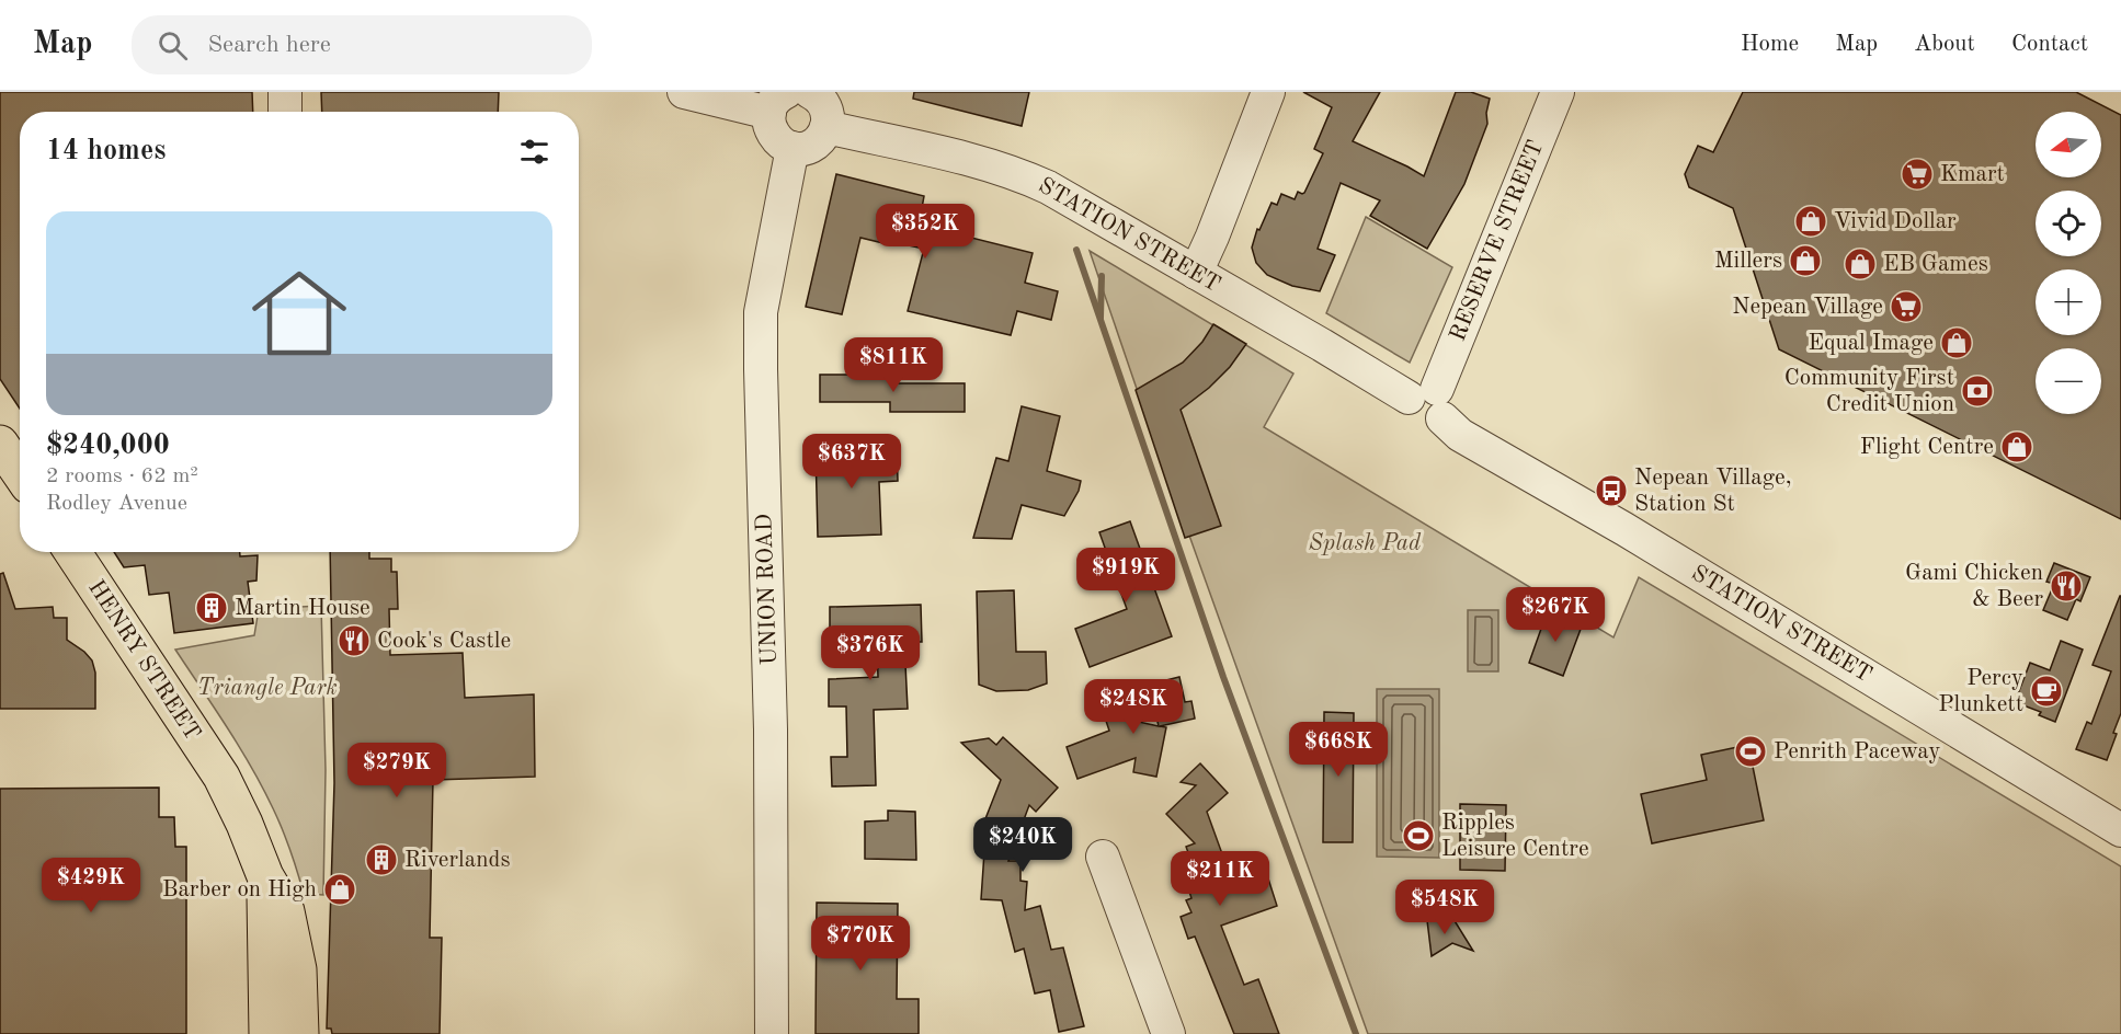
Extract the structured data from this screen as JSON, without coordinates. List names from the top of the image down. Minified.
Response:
{"streets":{"main road":["HENRY STREET"],"street":["STATION STREET","RESERVE STREET","UNION ROAD"]},"crossings":[["STATION STREET","RESERVE STREET"],["STATION STREET","UNION ROAD"]],"parks":["Splash Pad","Triangle Park"],"places":{"supermarket":["Kmart","Nepean Village"],"shop":["Vivid Dollar","Millers","EB Games","Equal Image","Flight Centre","Barber on High"],"bank":["Community First Credit Union"],"bus stop":["Nepean Village, Station St"],"restaurant":["Gami Chicken & Beer","Cook's Castle"],"building":["Martin House","Riverlands"],"cafe":["Percy Plunkett"],"sports":["Penrith Paceway","Ripples Leisure Centre"]},"north":"left","page":{"header":"Map","search":"Search here","nav":["Home","Map","About","Contact"],"map_buttons":["+","−"],"heading":"14 homes","list":[{"name":"$240,000","note":"2 rooms · 62 m² · Rodley Avenue"}],"price":["$352K","$811K","$637K","$919K","$267K","$376K","$248K","$668K","$279K","$240K","$211K","$429K","$548K","$770K"]}}
